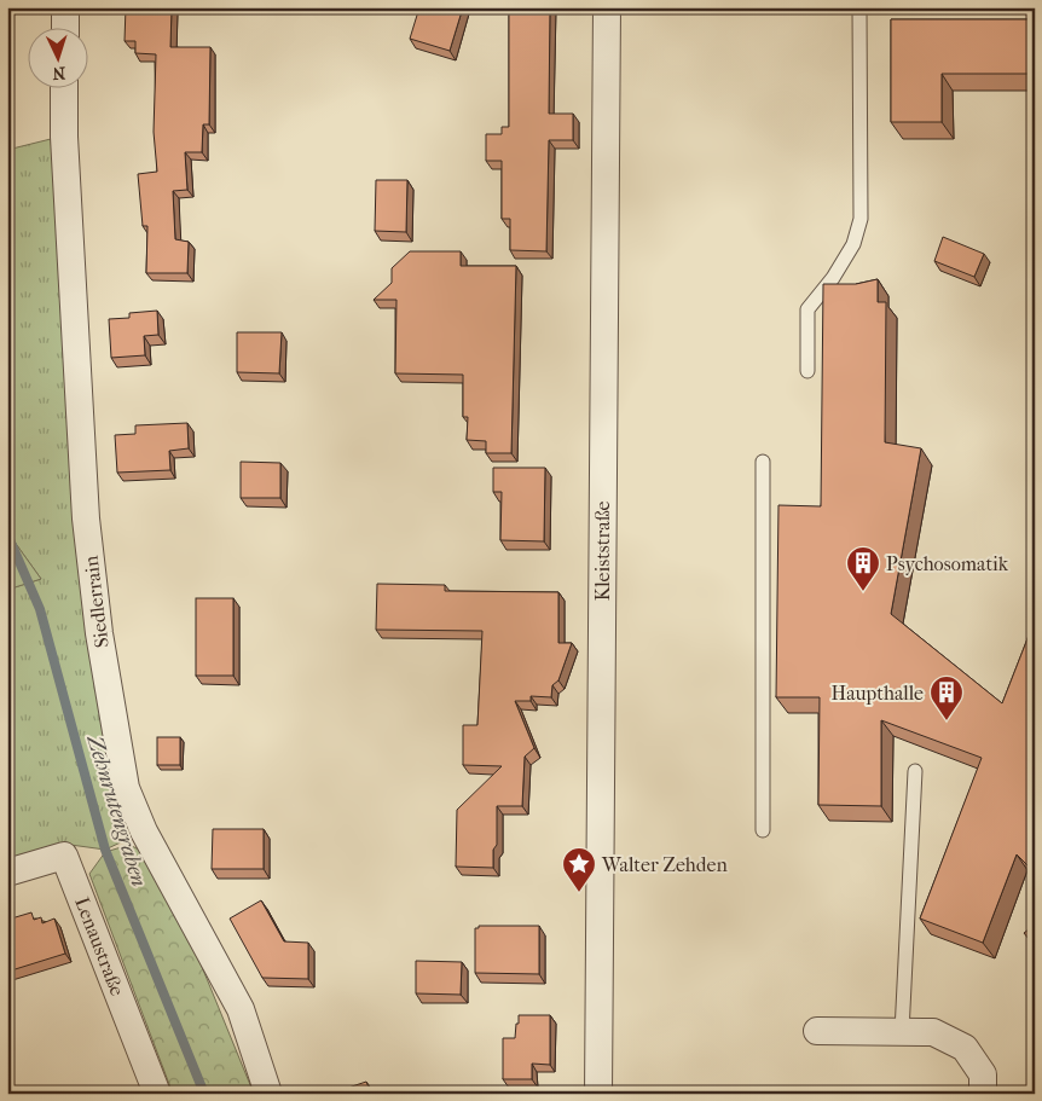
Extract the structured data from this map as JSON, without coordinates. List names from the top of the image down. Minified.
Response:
{"streets":{"street":["Kleiststraße","Siedlerrain","Lenaustraße"]},"water":["Zehnrutengraben"],"places":{"building":["Psychosomatik","Haupthalle"],"place":["Walter Zehden"]},"north":"bottom"}
